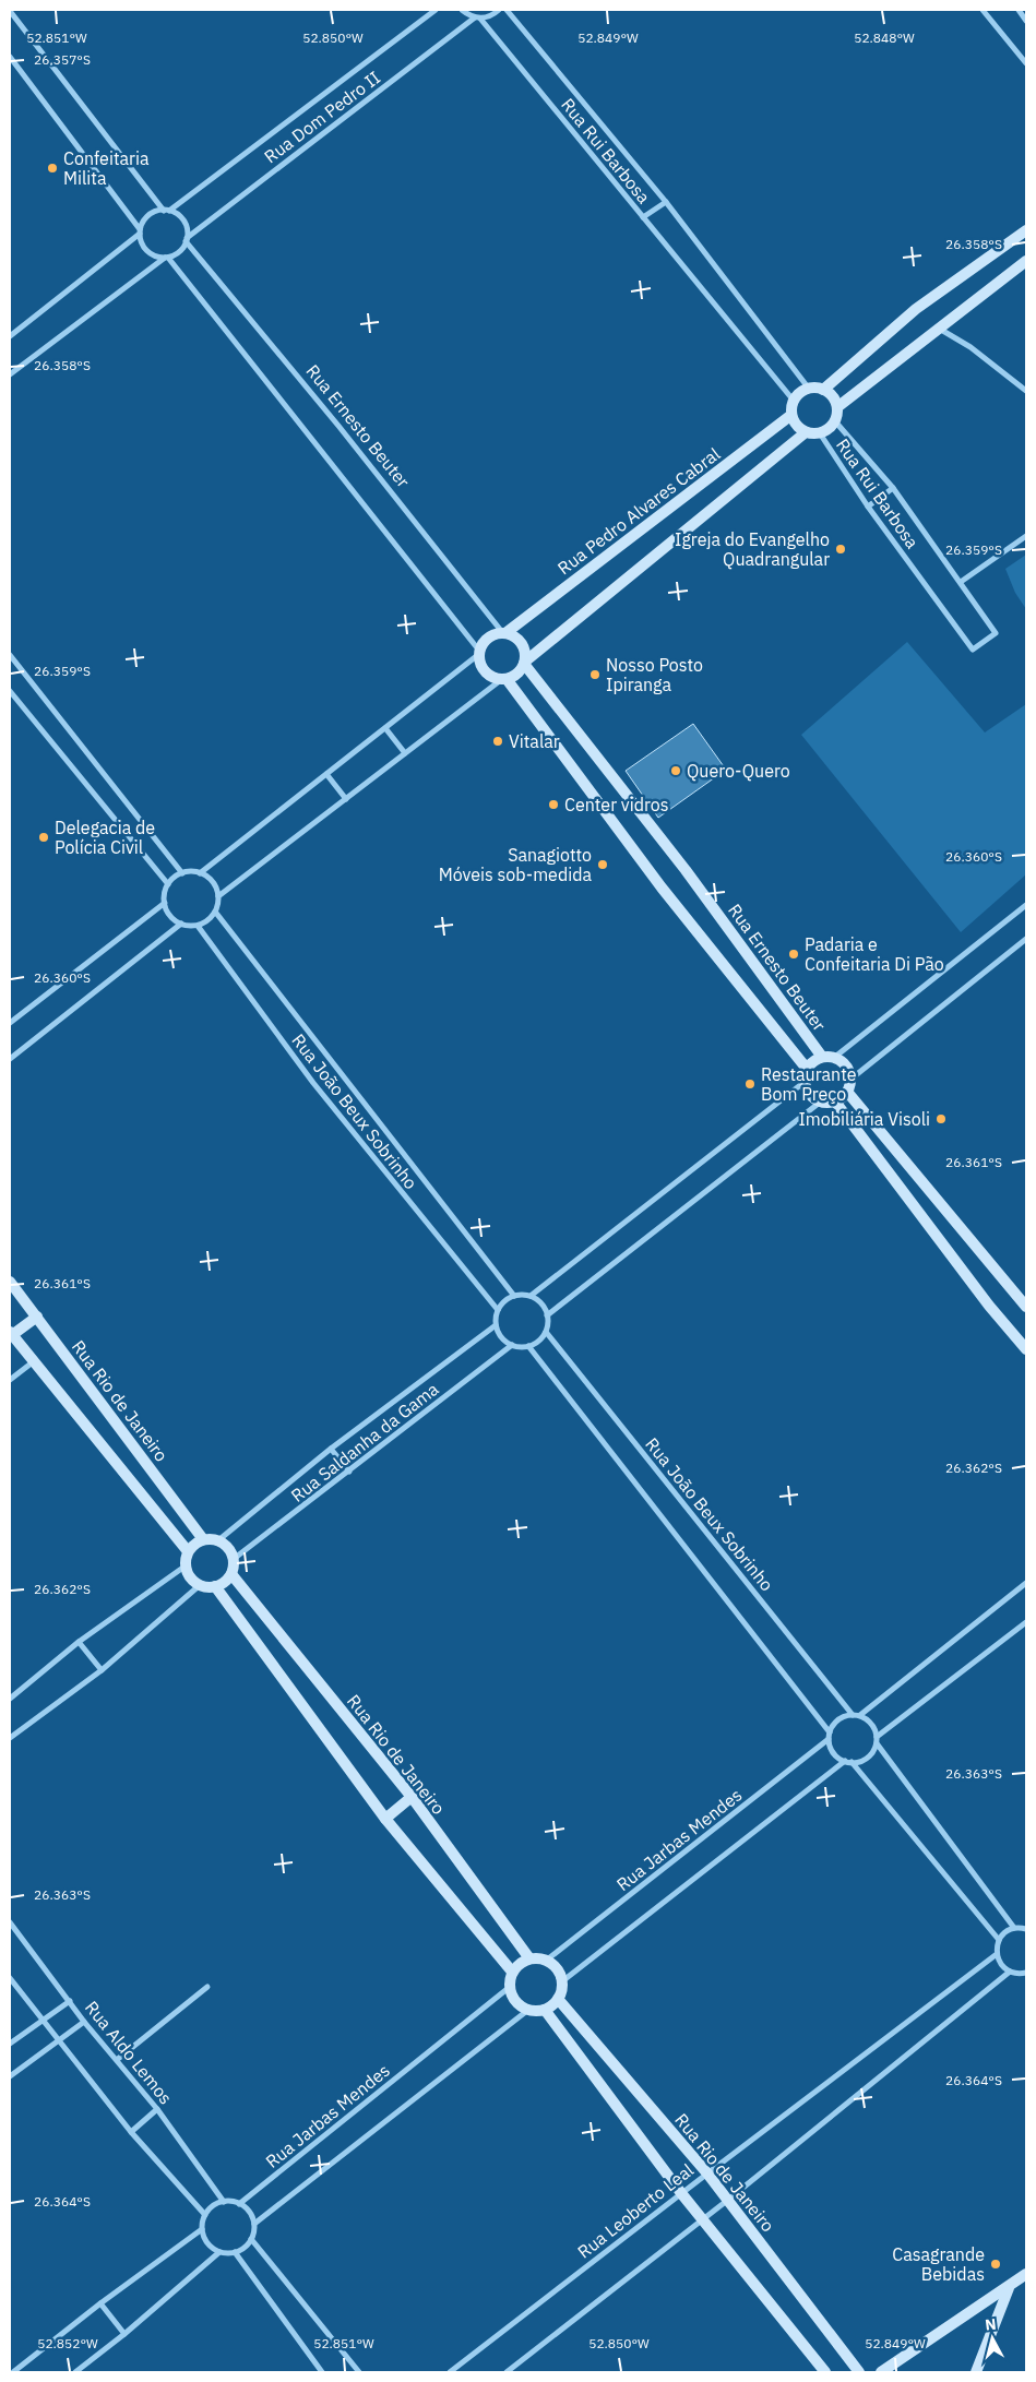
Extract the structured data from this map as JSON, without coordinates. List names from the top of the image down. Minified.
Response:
{"streets":{"street":["Rua Dom Pedro II","Rua Rui Barbosa","Rua Ernesto Beuter","Rua Pedro Alvares Cabral","Rua João Beux Sobrinho","Rua Rio de Janeiro","Rua Saldanha da Gama","Rua Jarbas Mendes","Rua Aldo Lemos","Rua Leoberto Leal"]},"crossings":[["Rua Dom Pedro II","Rua Rui Barbosa"],["Rua Dom Pedro II","Rua Ernesto Beuter"],["Rua Rui Barbosa","Rua Pedro Alvares Cabral"],["Rua Ernesto Beuter","Rua Pedro Alvares Cabral"],["Rua João Beux Sobrinho","Rua Saldanha da Gama"],["Rua João Beux Sobrinho","Rua Jarbas Mendes"],["Rua Rio de Janeiro","Rua Saldanha da Gama"],["Rua Rio de Janeiro","Rua Jarbas Mendes"],["Rua Rio de Janeiro","Rua Leoberto Leal"],["Rua Jarbas Mendes","Rua Aldo Lemos"]],"places":["Confeitaria Milita","Igreja do Evangelho Quadrangular","Nosso Posto Ipiranga","Vitalar","Quero-Quero","Center vidros","Delegacia de Polícia Civil","Sanagiotto Móveis sob-medida","Padaria e Confeitaria Di Pão","Restaurante Bom Preço","Imobiliária Visoli","Casagrande Bebidas"],"north":"top","coordinates":["52.851°W","52.850°W","52.849°W","52.848°W","26.357°S","26.358°S","26.359°S","26.360°S","26.361°S","26.362°S","26.363°S","26.364°S","52.852°W"]}
